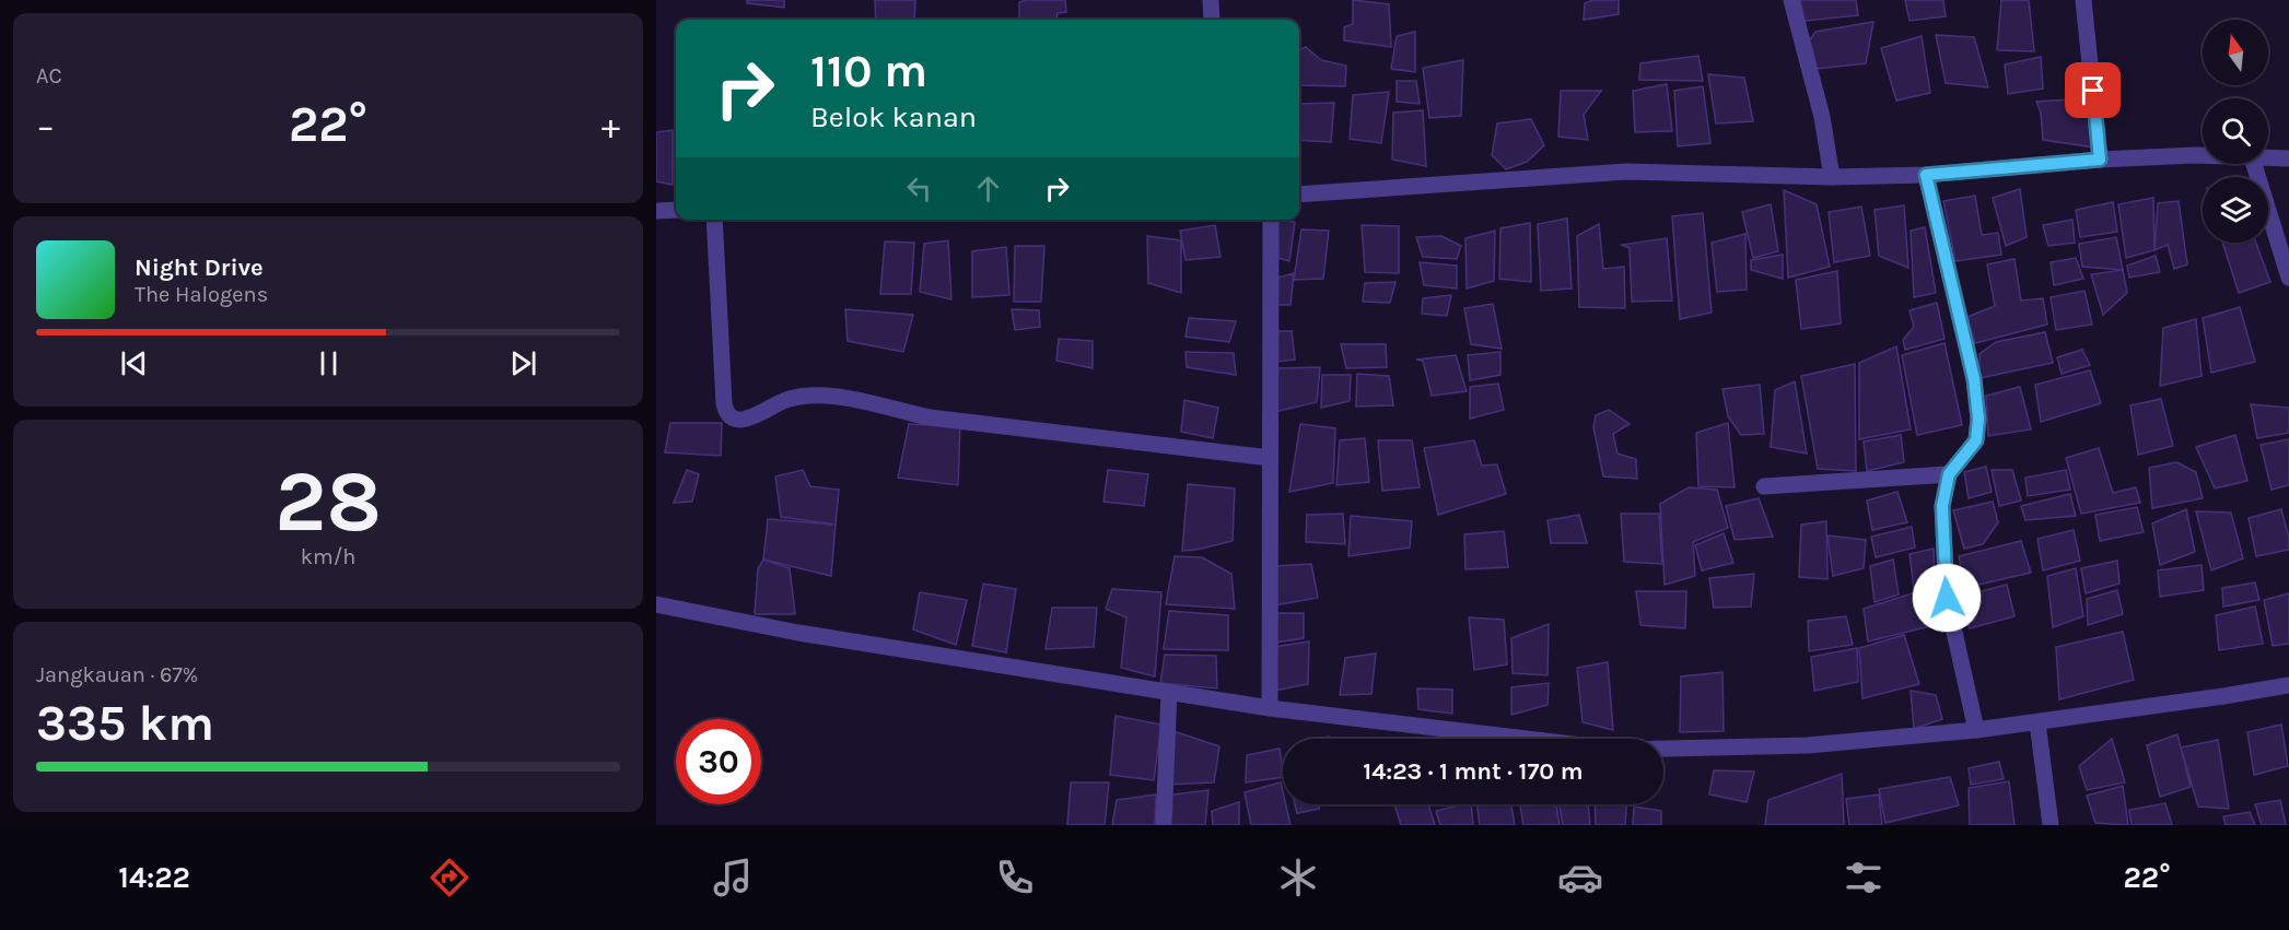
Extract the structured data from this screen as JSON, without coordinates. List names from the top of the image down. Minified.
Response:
{"north":"top","page":{"tile":["AC",["28","km/h"],["Jangkauan · 67%","335 km"]],"turn":["110 m","Belok kanan"],"heat":["−","22°","+"],"song":["Night Drive","The Halogens"],"limit":"30","trip":"14:23 · 1 mnt · 170 m","tabs":["14:22","22°"]}}
